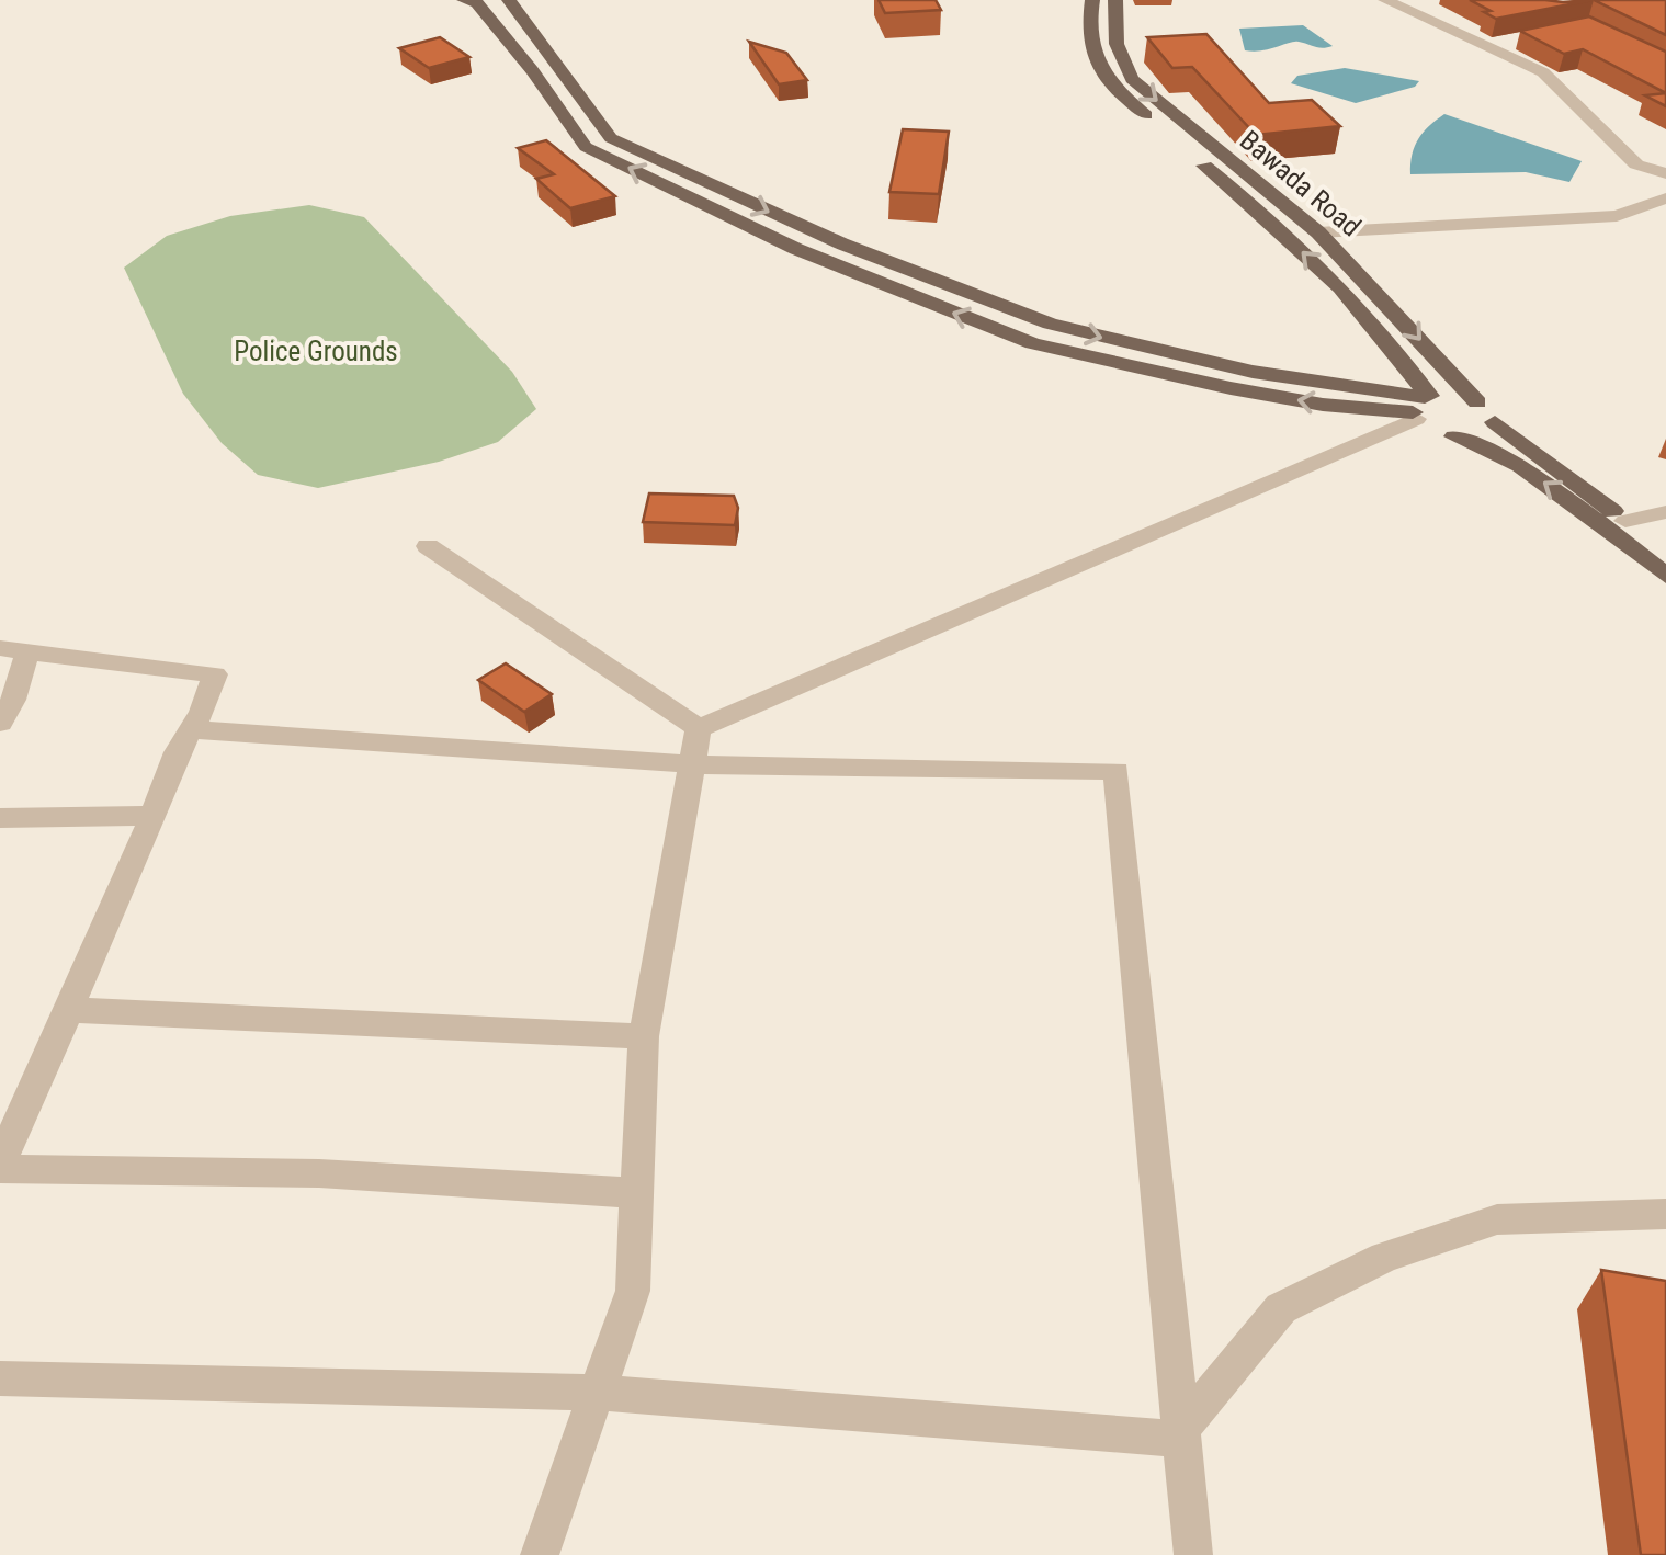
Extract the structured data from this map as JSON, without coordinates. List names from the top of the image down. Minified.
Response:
{"streets":{"main road":["Bawada Road"]},"parks":["Police Grounds"]}
